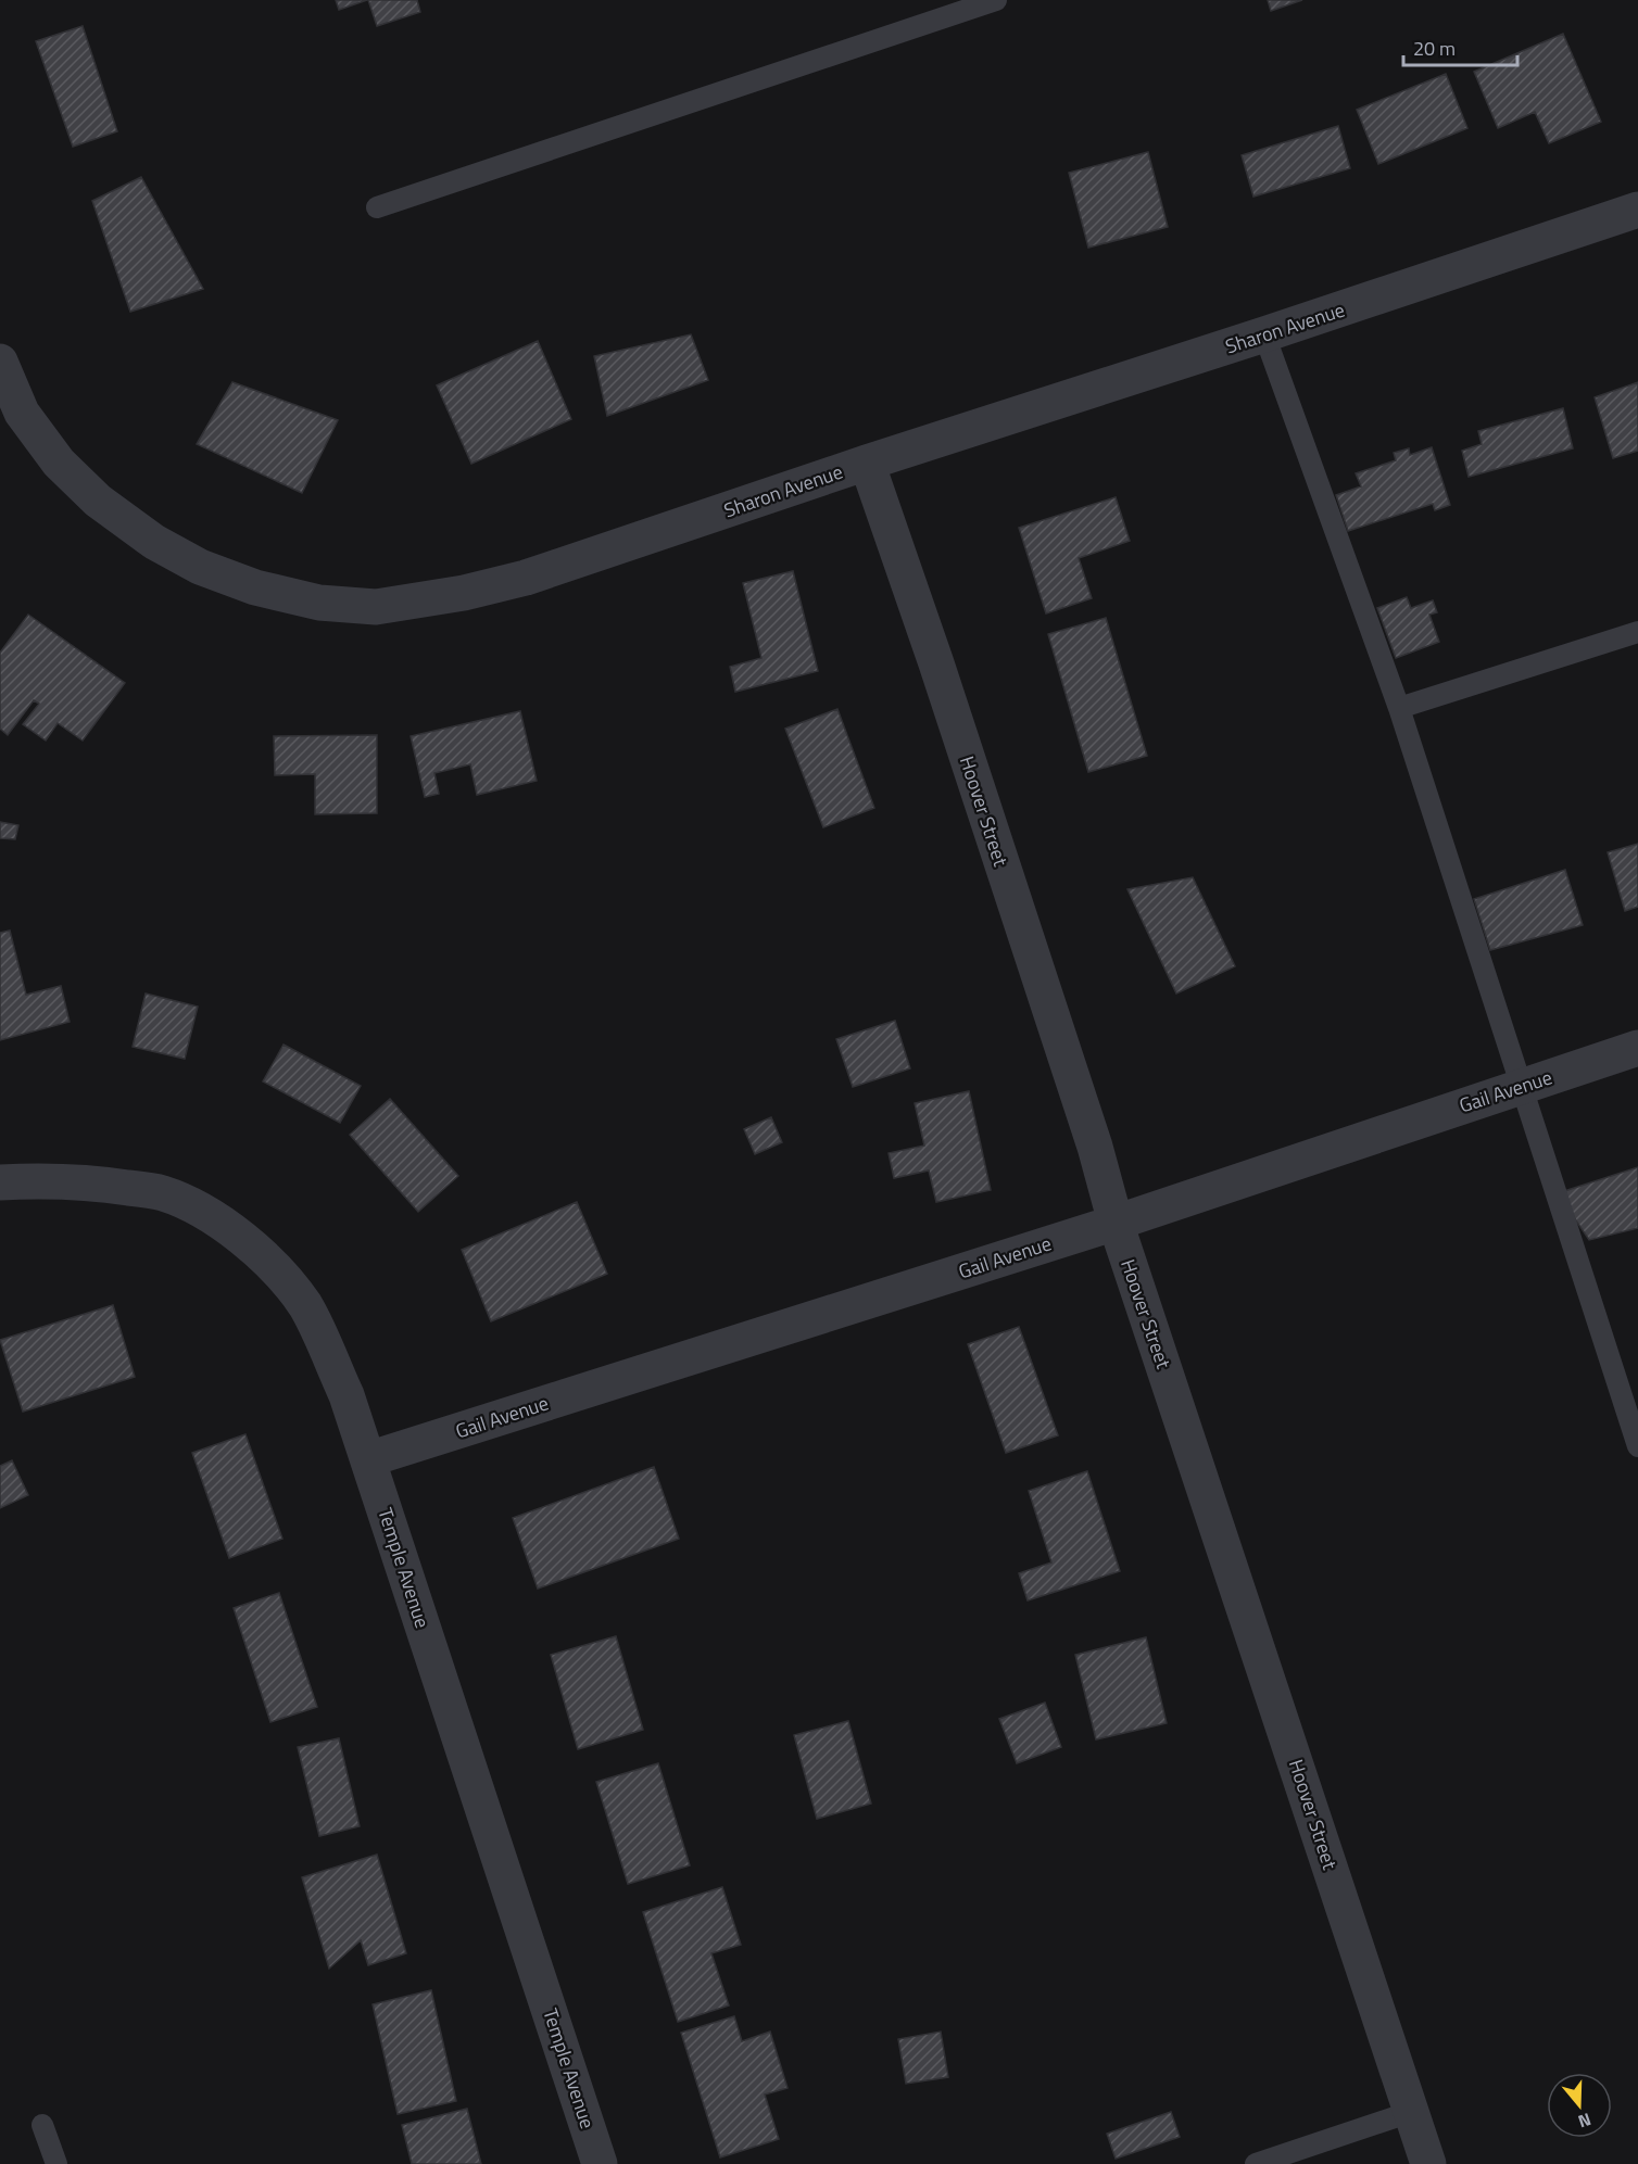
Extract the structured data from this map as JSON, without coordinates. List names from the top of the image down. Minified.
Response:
{"streets":{"street":["Sharon Avenue","Hoover Street","Gail Avenue","Temple Avenue"]},"crossings":[["Sharon Avenue","Hoover Street"],["Hoover Street","Gail Avenue"],["Gail Avenue","Temple Avenue"]],"scale_bar":"20 m","north":"bottom"}
